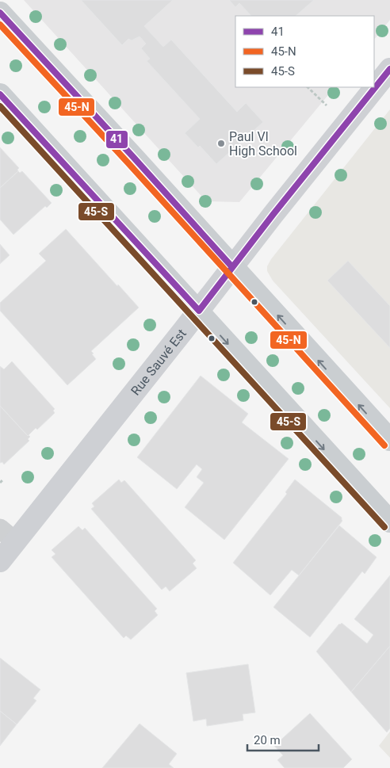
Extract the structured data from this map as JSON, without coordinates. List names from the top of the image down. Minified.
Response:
{"streets":{"main road":["Rue Sauvé Est"]},"places":["Paul VI High School"],"lines":["transit line 41","transit line 45-N","transit line 45-S"],"legend":["41","45-N","45-S"],"scale_bar":"20 m"}
